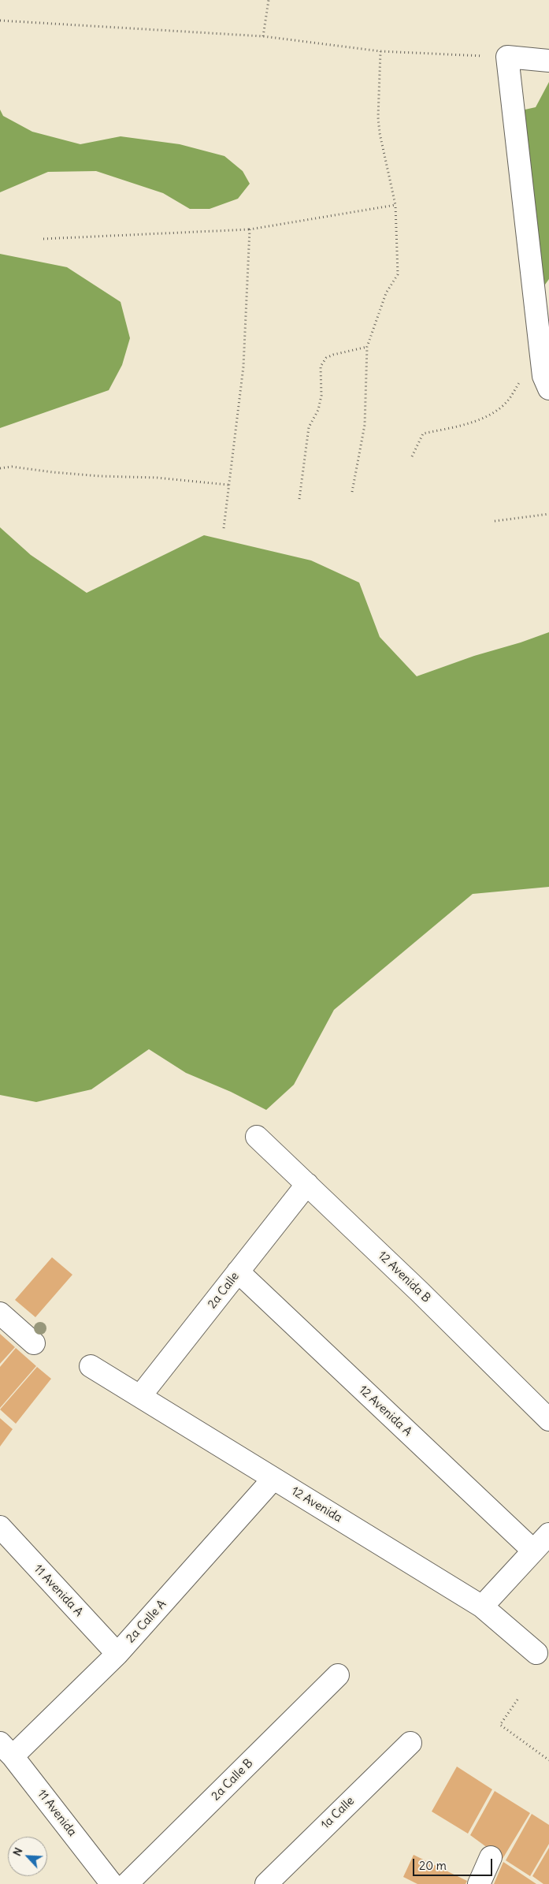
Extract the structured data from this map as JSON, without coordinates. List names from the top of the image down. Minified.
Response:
{"streets":{"street":["12 Avenida B","2a Calle","12 Avenida A","12 Avenida","11 Avenida A","2a Calle A","2a Calle B","11 Avenida","1a Calle"]},"crossings":[["12 Avenida B","2a Calle"],["2a Calle","12 Avenida A"],["2a Calle","12 Avenida"],["12 Avenida","2a Calle A"],["11 Avenida A","2a Calle A"],["2a Calle A","11 Avenida"]],"scale_bar":"20 m","north":"top left"}
